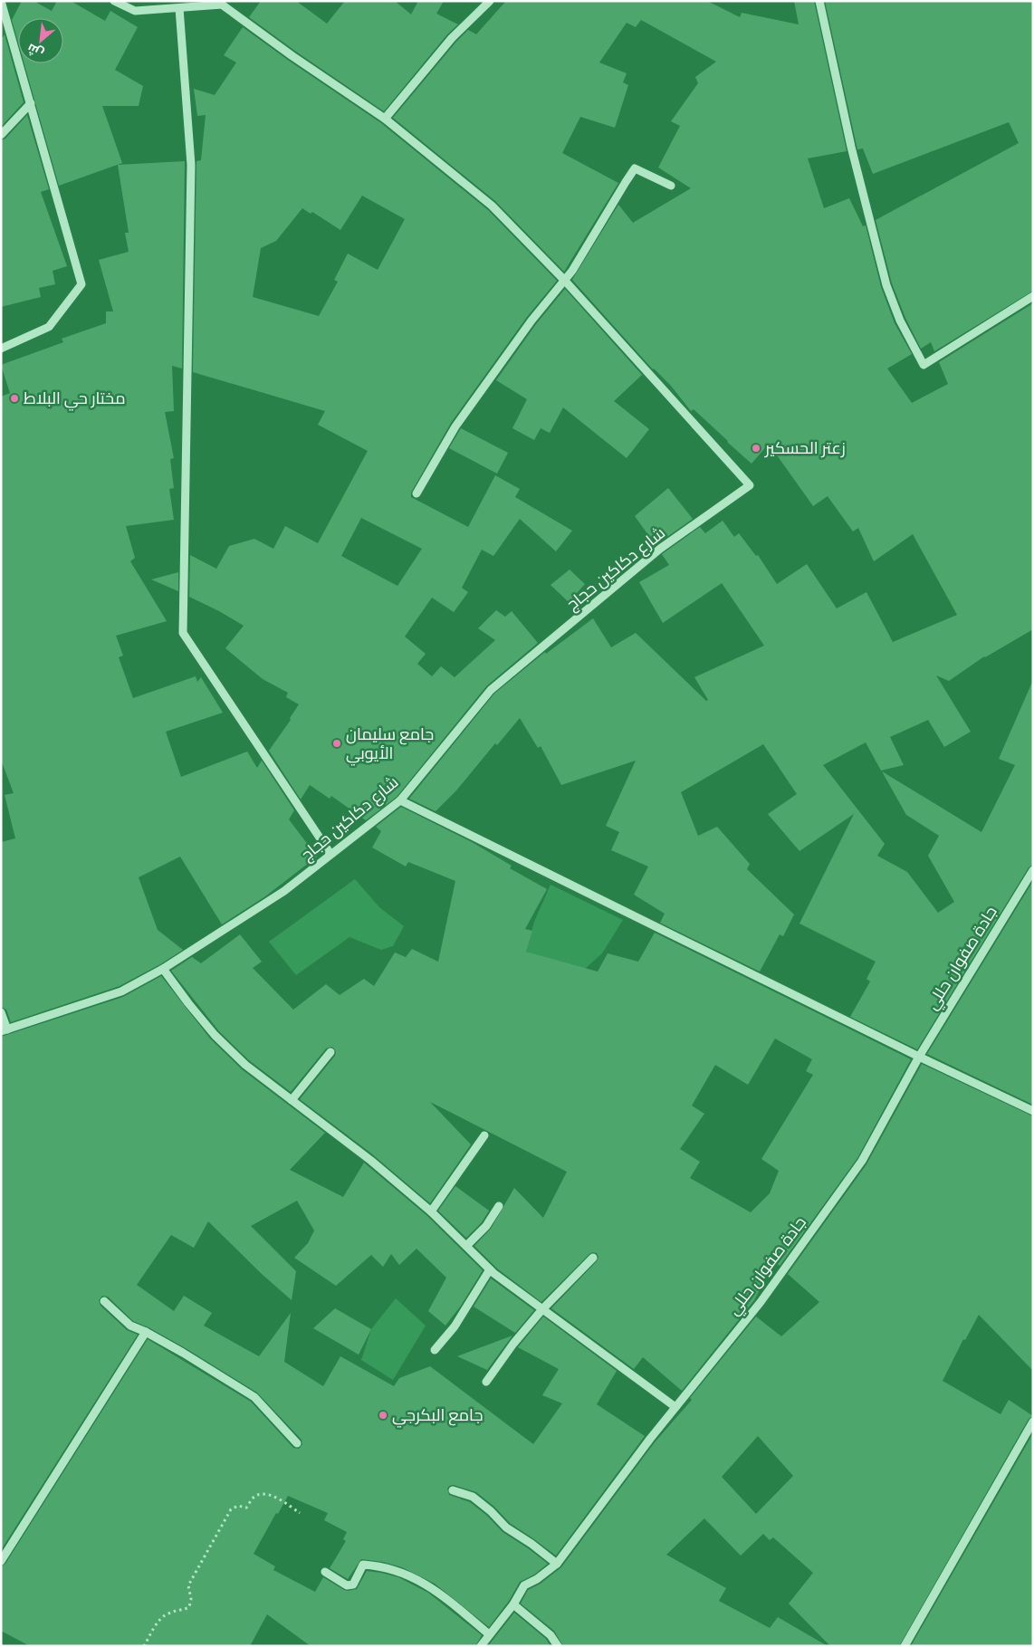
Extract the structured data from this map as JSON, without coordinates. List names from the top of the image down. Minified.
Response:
{"streets":{"street":["شارع دكاكين حجاج","جادة صفوان حللي"]},"places":["مختار حي البلاط","زعتر الحسكير","جامع سليمان الأيوبي","جامع البكرجي"],"north":"bottom left"}
